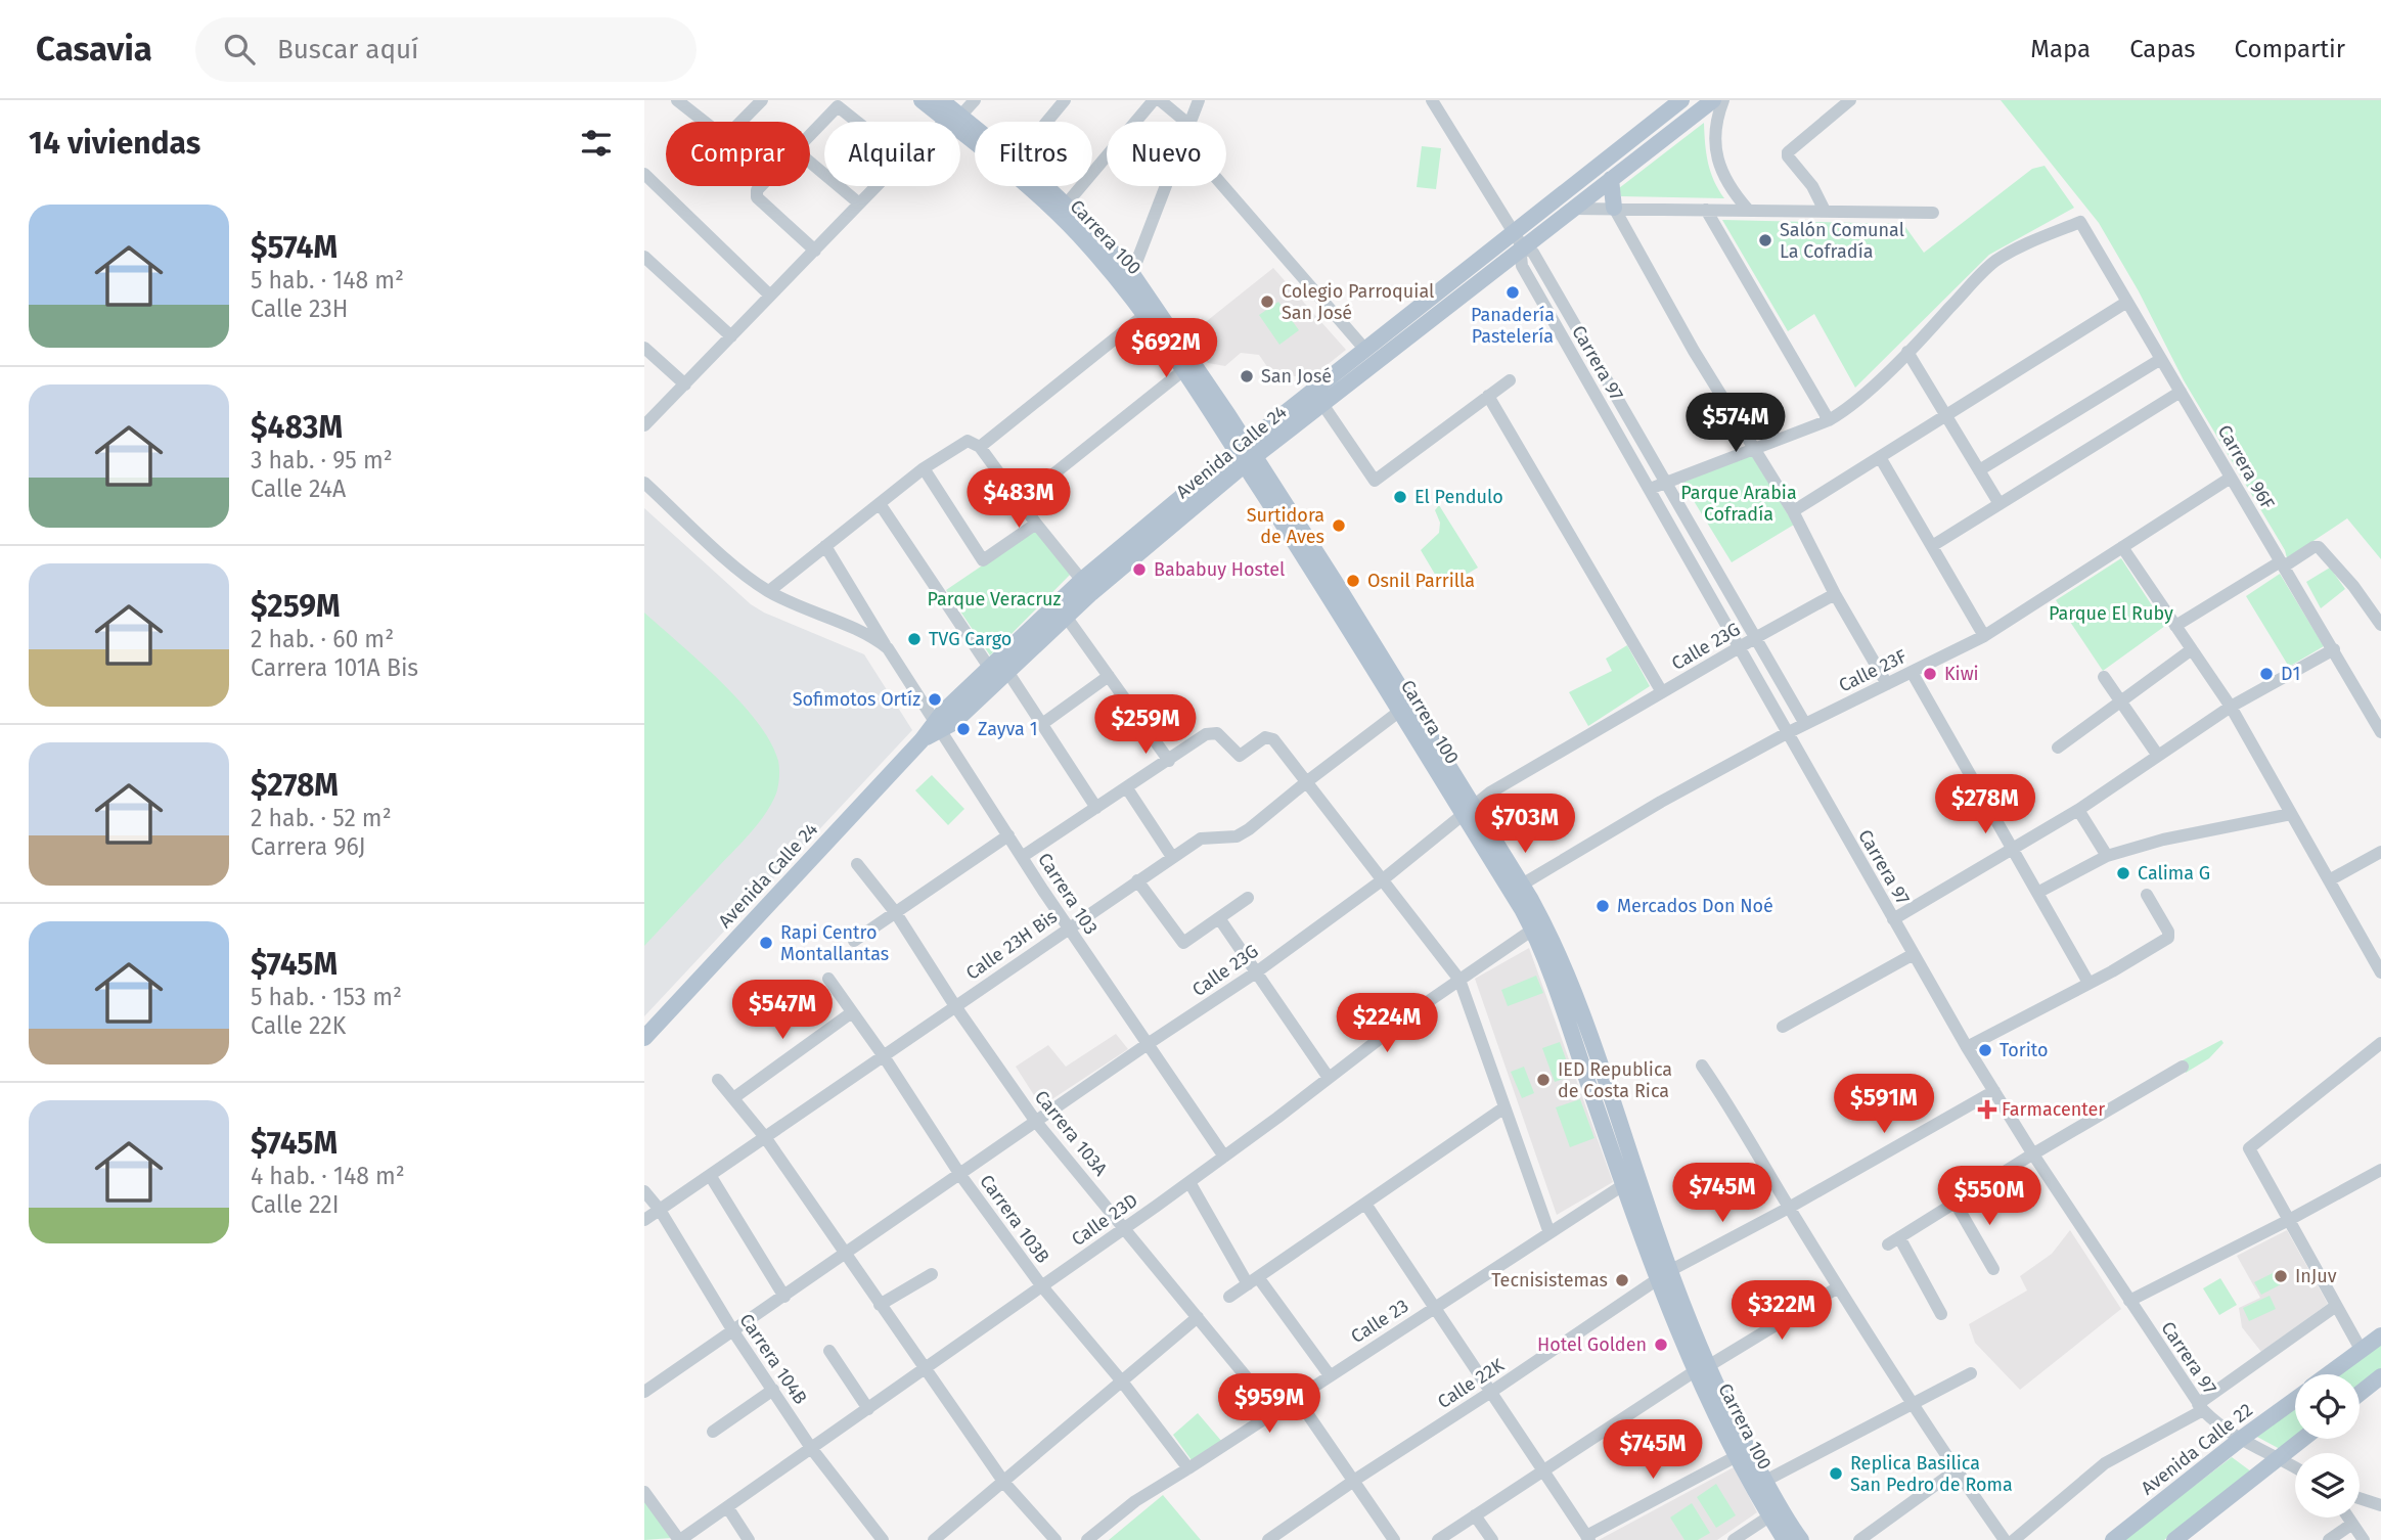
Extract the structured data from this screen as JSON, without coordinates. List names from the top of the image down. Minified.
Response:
{"streets":{"main road":["Carrera 100","Avenida Calle 24","Avenida Calle 22"],"street":["Carrera 97","Carrera 96F","Calle 23G","Calle 23F","Carrera 103","Calle 23H Bis","Carrera 103A","Carrera 103B","Calle 23D","Calle 23","Carrera 104B","Calle 22K"]},"crossings":[["Carrera 100","Avenida Calle 24"],["Carrera 100","Calle 23G"],["Carrera 100","Calle 23F"],["Carrera 100","Calle 23H Bis"],["Carrera 100","Calle 23D"],["Carrera 100","Calle 23"],["Carrera 100","Calle 22K"],["Carrera 97","Avenida Calle 24"],["Carrera 97","Calle 23G"],["Carrera 97","Calle 23F"],["Carrera 97","Calle 22K"],["Carrera 97","Avenida Calle 22"],["Avenida Calle 24","Carrera 103"],["Carrera 96F","Calle 23F"],["Calle 23G","Carrera 103"],["Calle 23G","Carrera 103A"],["Calle 23G","Carrera 103B"],["Calle 23G","Carrera 104B"],["Carrera 103","Calle 23H Bis"],["Carrera 103","Calle 23D"],["Calle 23H Bis","Carrera 103A"],["Calle 23H Bis","Carrera 103B"],["Calle 23H Bis","Carrera 104B"],["Carrera 103A","Calle 23D"],["Carrera 103A","Calle 23"],["Carrera 103B","Calle 23D"],["Carrera 103B","Calle 23"],["Calle 23D","Carrera 104B"]],"parks":["Parque Arabia Cofradía","Parque Veracruz","Parque El Ruby"],"places":{"other":["Salón Comunal La Cofradía","Panadería Pastelería","Colegio Parroquial San José","San José","El Pendulo","Surtidora de Aves","Bababuy Hostel","Osnil Parrilla","TVG Cargo","Kiwi","D1","Sofimotos Ortíz","Zayva 1","Calima G","Mercados Don Noé","Rapi Centro Montallantas","Torito","IED Republica de Costa Rica","InJuv","Tecnisistemas","Hotel Golden","Replica Basilica San Pedro de Roma"],"health":["Farmacenter"]},"page":{"header":"Casavia","search":"Buscar aquí","nav":["Mapa","Capas","Compartir"],"heading":"14 viviendas","chip":["Comprar","Alquilar","Filtros","Nuevo"],"list":[{"name":"$574M","note":"5 hab. · 148 m² · Calle 23H"},{"name":"$483M","note":"3 hab. · 95 m² · Calle 24A"},{"name":"$259M","note":"2 hab. · 60 m² · Carrera 101A Bis"},{"name":"$278M","note":"2 hab. · 52 m² · Carrera 96J"},{"name":"$745M","note":"5 hab. · 153 m² · Calle 22K"},{"name":"$745M","note":"4 hab. · 148 m² · Calle 22I"}],"price":["$692M","$574M","$483M","$259M","$278M","$703M","$547M","$224M","$591M","$745M","$550M","$322M","$959M","$745M"]}}
